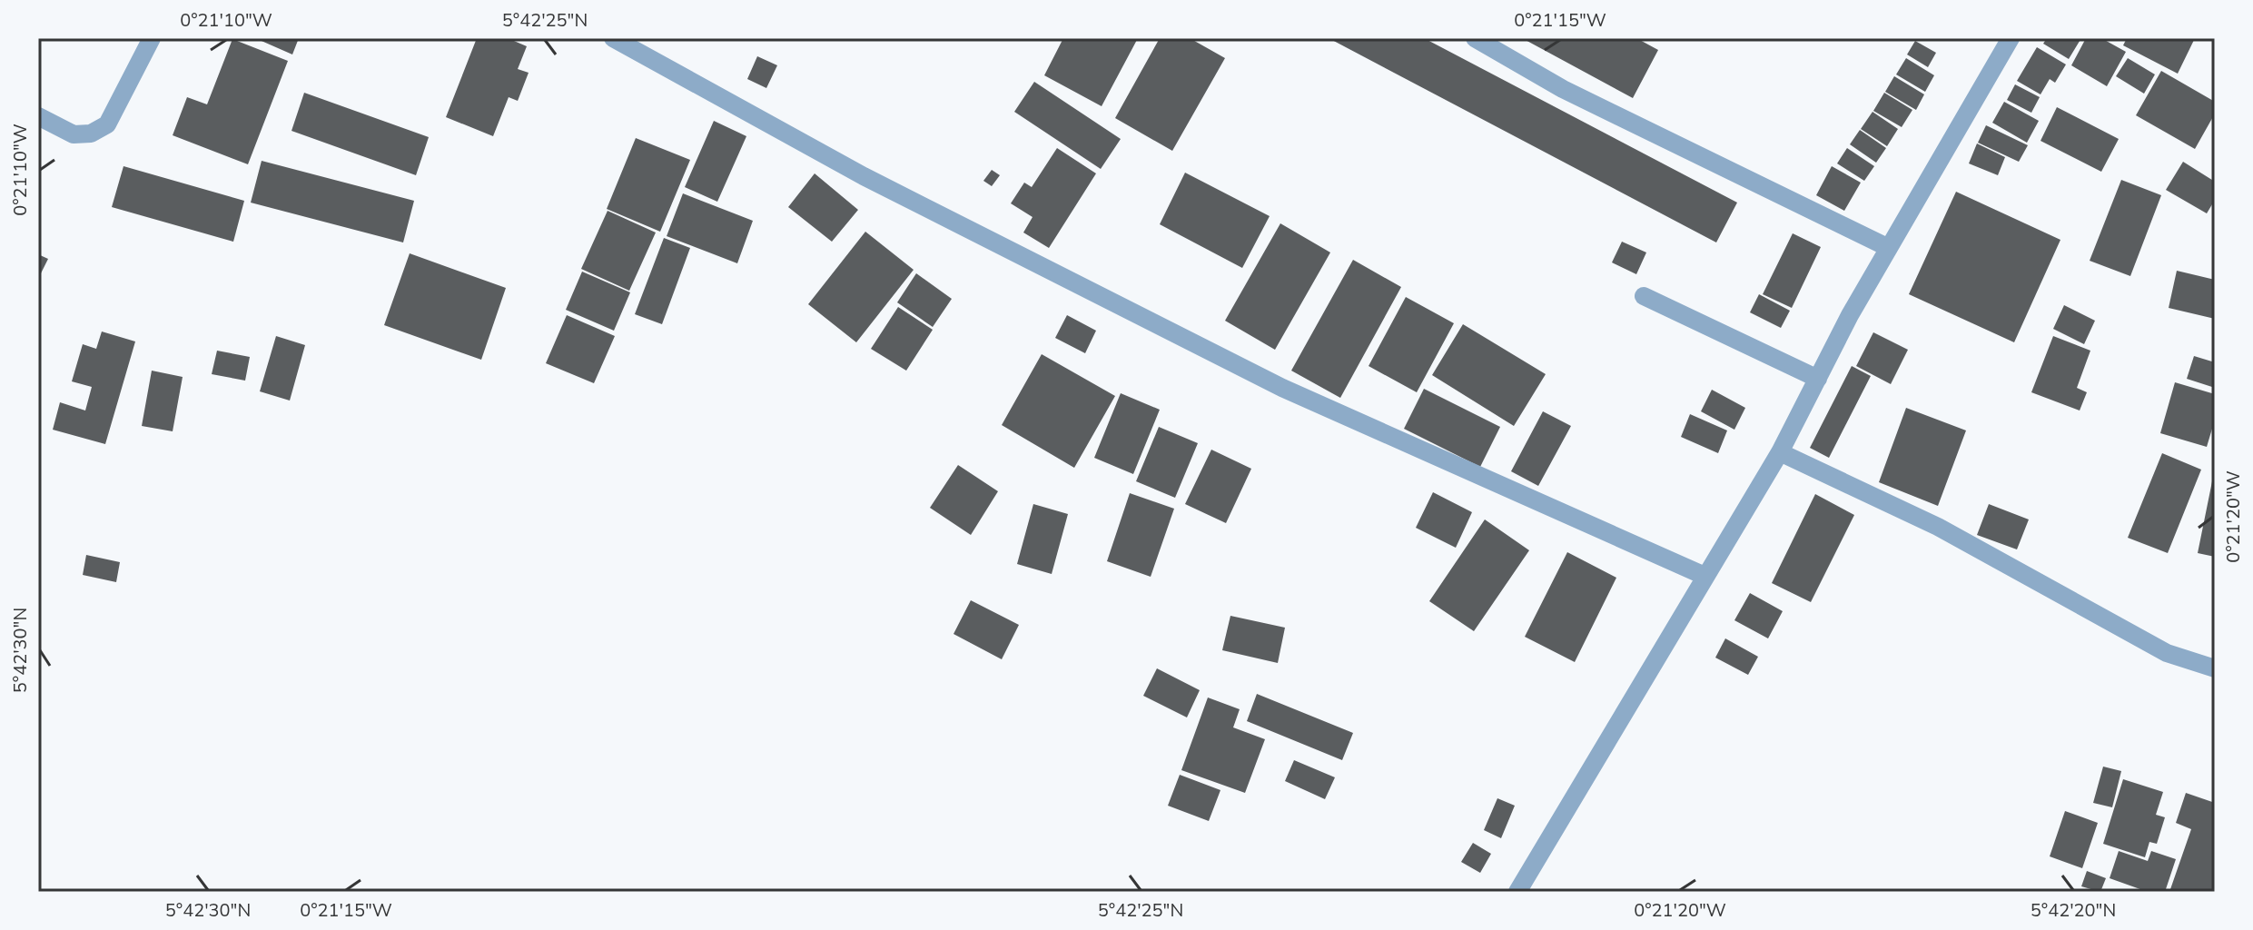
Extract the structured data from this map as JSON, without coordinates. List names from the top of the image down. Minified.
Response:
{"coordinates":["0°21'10\"W","5°42'25\"N","0°21'15\"W","0°21'20\"W","5°42'30\"N","5°42'20\"N"]}
